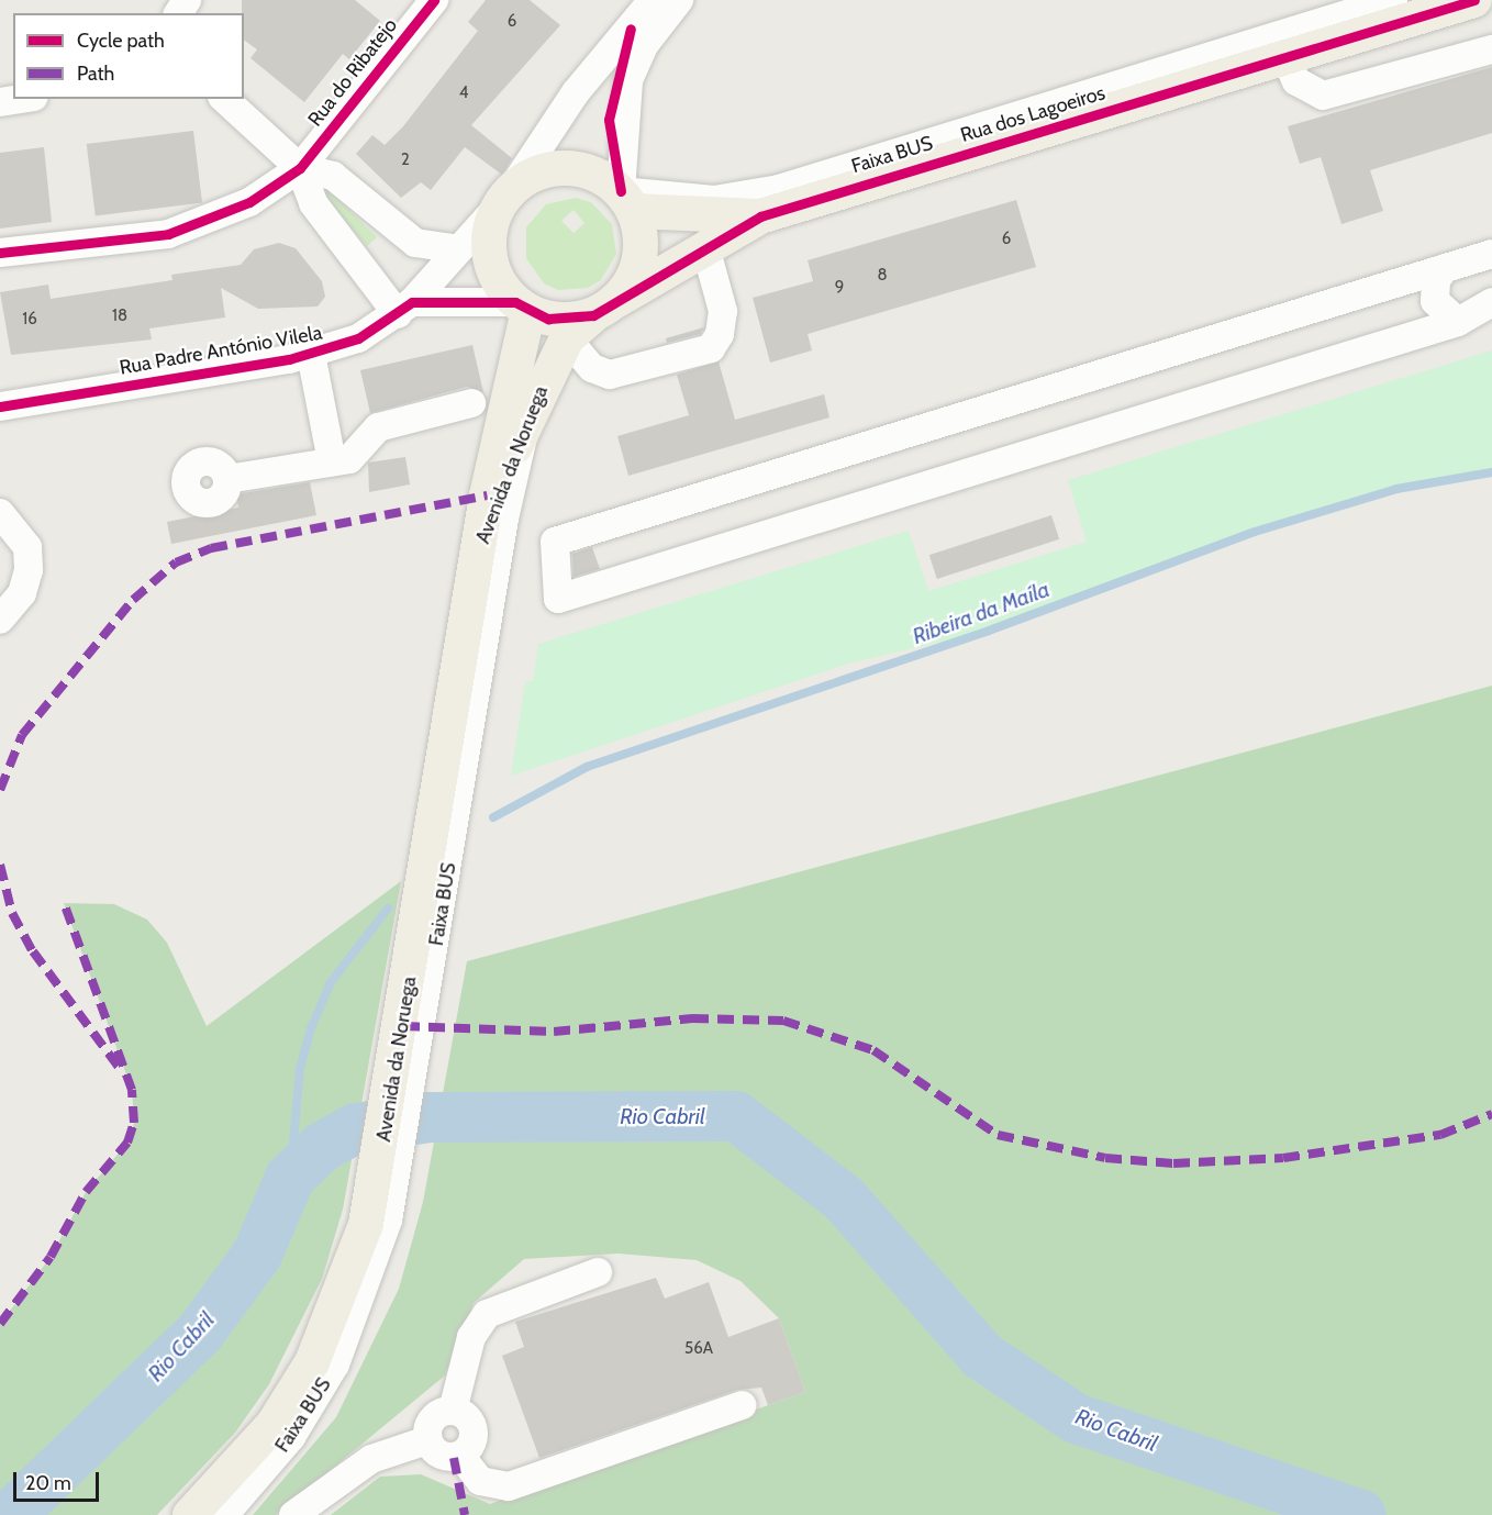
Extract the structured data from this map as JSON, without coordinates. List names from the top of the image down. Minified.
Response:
{"streets":{"main road":["Rua dos Lagoeiros","Avenida da Noruega"],"street":["Rua do Ribatejo","Faixa BUS","Rua Padre António Vilela"]},"crossings":[["Rua dos Lagoeiros","Faixa BUS"],["Rua dos Lagoeiros","Rua Padre António Vilela"],["Rua dos Lagoeiros","Avenida da Noruega"],["Faixa BUS","Rua Padre António Vilela"],["Faixa BUS","Avenida da Noruega"],["Rua Padre António Vilela","Avenida da Noruega"]],"water":["Ribeira da Maíla","Rio Cabril"],"house_numbers":["6","4","2","6","8","9","18","16","56A"],"legend":["Cycle path","Path"],"scale_bar":"20 m"}
